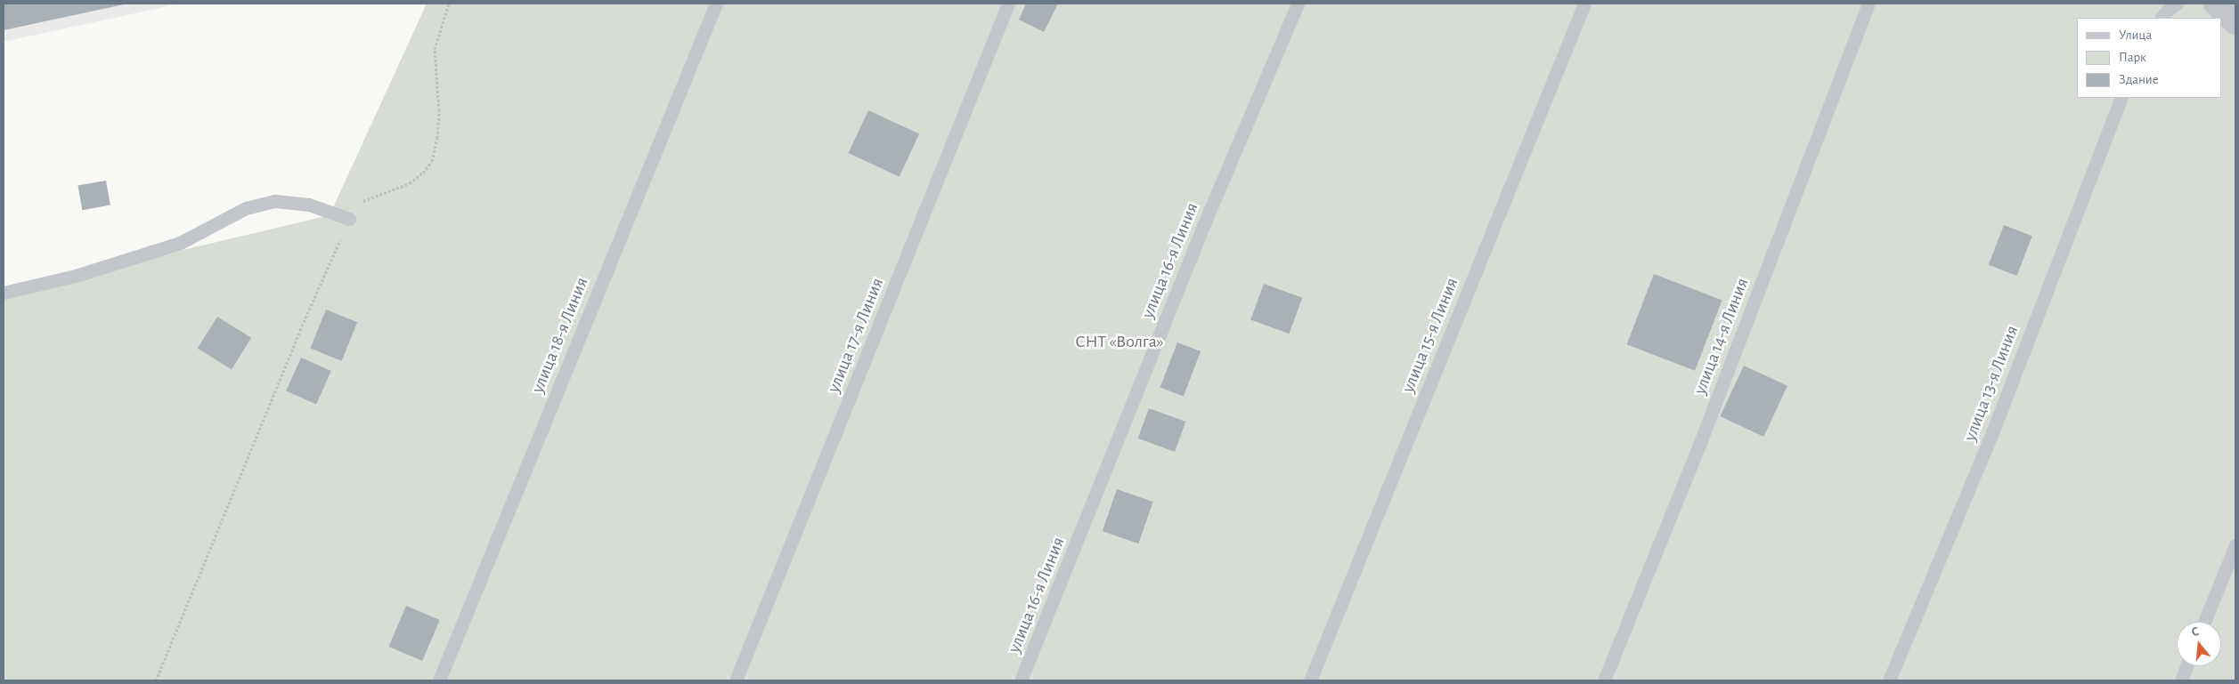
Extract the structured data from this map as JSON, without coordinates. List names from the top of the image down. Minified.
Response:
{"streets":{"lane":["улица 16-я Линия","улица 18-я Линия","улица 17-я Линия","улица 15-я Линия","улица 14-я Линия","улица 13-я Линия"]},"parks":["СНТ «Волга»"],"legend":["Улица","Парк","Здание"],"north":"top"}
